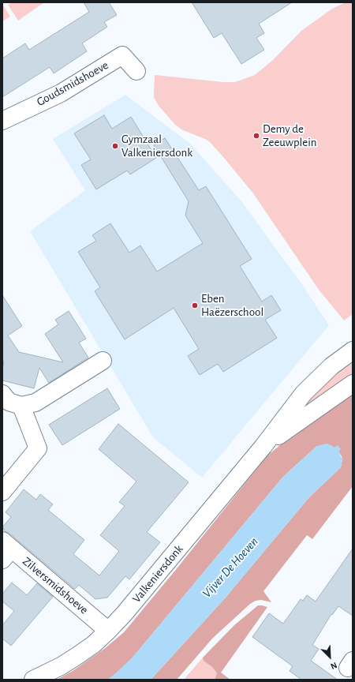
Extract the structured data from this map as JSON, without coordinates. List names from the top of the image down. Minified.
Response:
{"streets":{"street":["Goudsmidshoeve","Valkeniersdonk","Zilversmidshoeve"]},"crossings":[["Valkeniersdonk","Zilversmidshoeve"]],"water":["Vijver De Hoeven"],"places":["Demy de Zeeuwplein","Gymzaal Valkeniersdonk","Eben Haëzerschool"],"north":"bottom right"}
